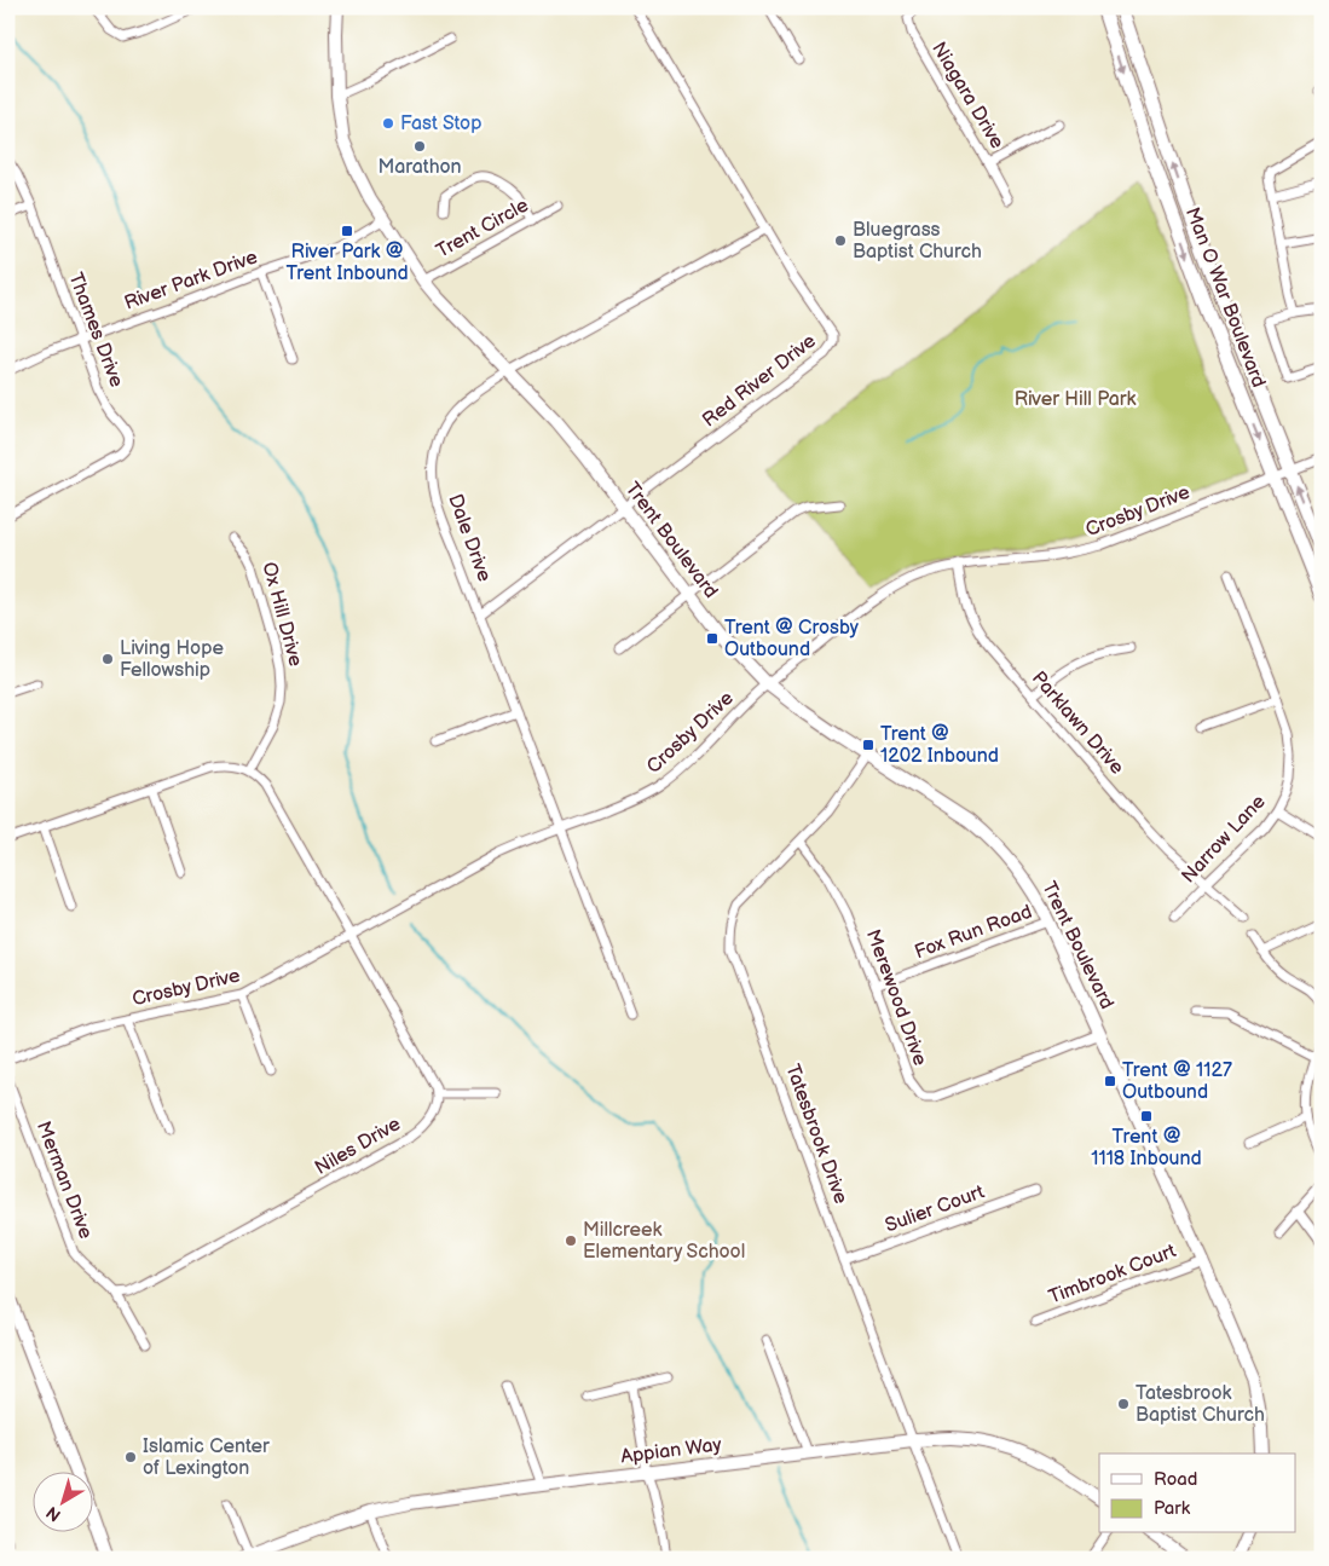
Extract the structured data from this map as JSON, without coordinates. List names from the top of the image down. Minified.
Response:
{"streets":{"main road":["Man O War Boulevard"],"street":["Niagara Drive","Trent Circle","River Park Drive","Thames Drive","Red River Drive","Crosby Drive","Dale Drive","Trent Boulevard","Ox Hill Drive","Parklawn Drive","Narrow Lane","Fox Run Road","Merewood Drive","Tatesbrook Drive","Niles Drive","Merman Drive","Sulier Court","Timbrook Court","Appian Way"]},"crossings":[["Trent Circle","Trent Boulevard"],["River Park Drive","Thames Drive"],["River Park Drive","Trent Boulevard"],["Man O War Boulevard","Crosby Drive"],["Red River Drive","Dale Drive"],["Red River Drive","Trent Boulevard"],["Crosby Drive","Dale Drive"],["Crosby Drive","Trent Boulevard"],["Crosby Drive","Parklawn Drive"],["Dale Drive","Trent Boulevard"],["Trent Boulevard","Fox Run Road"],["Trent Boulevard","Merewood Drive"],["Trent Boulevard","Tatesbrook Drive"],["Trent Boulevard","Timbrook Court"],["Parklawn Drive","Narrow Lane"],["Fox Run Road","Merewood Drive"],["Merewood Drive","Tatesbrook Drive"],["Tatesbrook Drive","Sulier Court"],["Tatesbrook Drive","Appian Way"],["Niles Drive","Merman Drive"]],"parks":["River Hill Park"],"places":{"other":["Fast Stop","Marathon","Bluegrass Baptist Church","Living Hope Fellowship","Millcreek Elementary School","Tatesbrook Baptist Church","Islamic Center of Lexington"],"transit":["River Park @ Trent Inbound","Trent @ Crosby Outbound","Trent @ 1202 Inbound","Trent @ 1127 Outbound","Trent @ 1118 Inbound"]},"legend":["Road","Park"],"north":"bottom left"}
